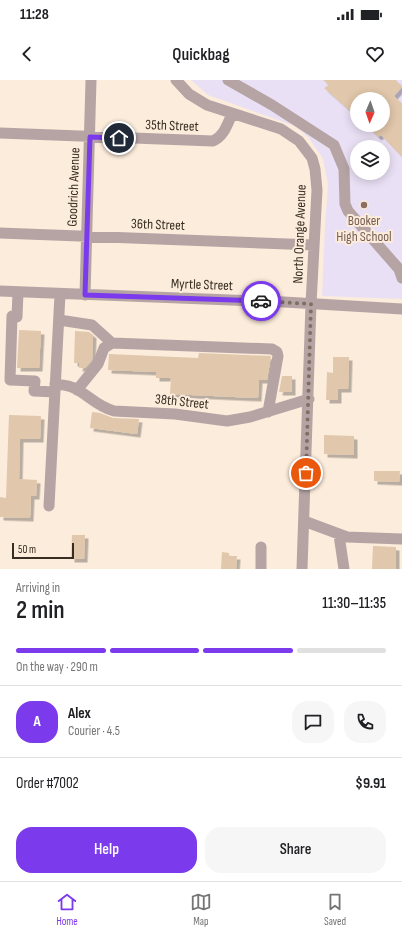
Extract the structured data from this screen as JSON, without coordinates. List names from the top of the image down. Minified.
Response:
{"streets":{"street":["35th Street","Goodrich Avenue","36th Street","North Orange Avenue","Myrtle Street","38th Street"]},"crossings":[["35th Street","Goodrich Avenue"],["35th Street","North Orange Avenue"],["Goodrich Avenue","36th Street"],["Goodrich Avenue","Myrtle Street"],["36th Street","North Orange Avenue"],["North Orange Avenue","Myrtle Street"],["North Orange Avenue","38th Street"],["Myrtle Street","38th Street"]],"places":["Booker High School"],"scale_bar":"50 m","north":"bottom","page":{"status":"11:28","header":"Quickbag","scale":"50 m","heading":["2 min","Arriving in","11:30–11:35"],"panel":["Alex","Courier · 4.5","Order #7002","$9.91"],"bar":"On the way · 290 m","round":"A","buttons":["Help","Share"],"tabs":["Home","Map","Saved"]}}
